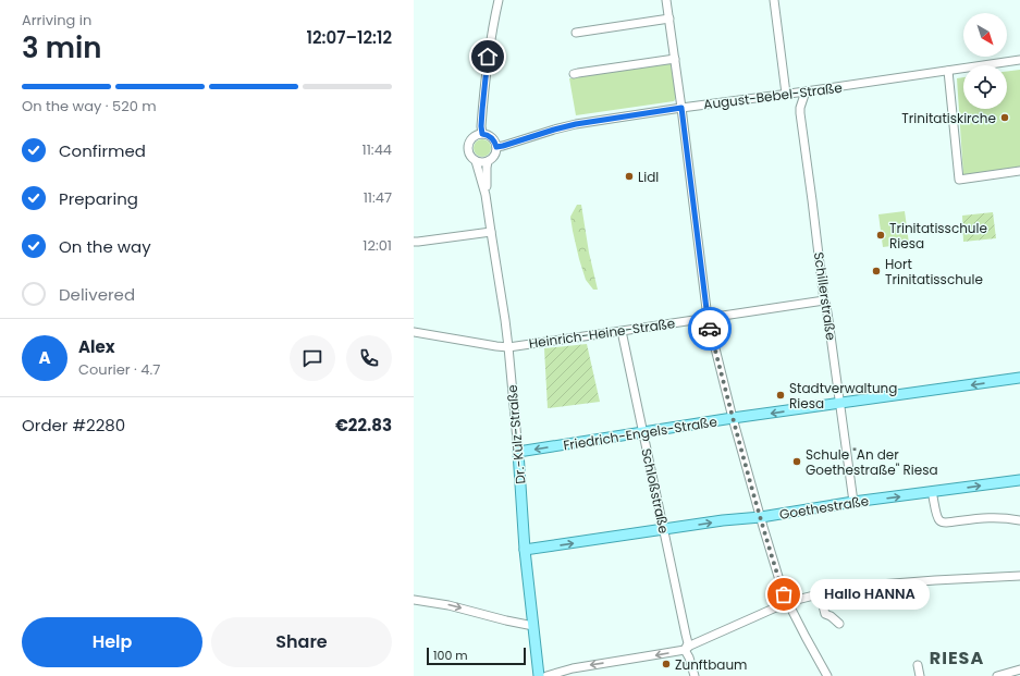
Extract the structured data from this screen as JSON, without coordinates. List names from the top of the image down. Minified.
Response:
{"streets":{"main road":["Friedrich-Engels-Straße","Dr.-Külz-Straße","Goethestraße"],"street":["August-Bebel-Straße","Schillerstraße","Heinrich-Heine-Straße","Schloßstraße"]},"crossings":[["August-Bebel-Straße","Schillerstraße"],["August-Bebel-Straße","Dr.-Külz-Straße"],["Schillerstraße","Heinrich-Heine-Straße"],["Schillerstraße","Friedrich-Engels-Straße"],["Schillerstraße","Goethestraße"],["Heinrich-Heine-Straße","Dr.-Külz-Straße"],["Heinrich-Heine-Straße","Schloßstraße"],["Friedrich-Engels-Straße","Dr.-Külz-Straße"],["Friedrich-Engels-Straße","Schloßstraße"],["Dr.-Külz-Straße","Goethestraße"],["Schloßstraße","Goethestraße"]],"one_way":["Friedrich-Engels-Straße","Goethestraße"],"districts":["RIESA"],"places":["Trinitatiskirche","Lidl","Trinitatisschule Riesa","Hort Trinitatisschule","Stadtverwaltung Riesa","Schule \"An der Goethestraße\" Riesa","Hallo HANNA","Zunftbaum"],"scale_bar":"100 m","north":"bottom right","page":{"heading":["3 min","Arriving in","12:07–12:12"],"panel":["Alex","Courier · 4.7","Order #2280","€22.83"],"bar":"On the way · 520 m","list":[["Confirmed","11:44"],["Preparing","11:47"],["On the way","12:01"],"Delivered"],"round":"A","bubble":"Hallo HANNA","buttons":["Help","Share"],"scale":"100 m"}}
